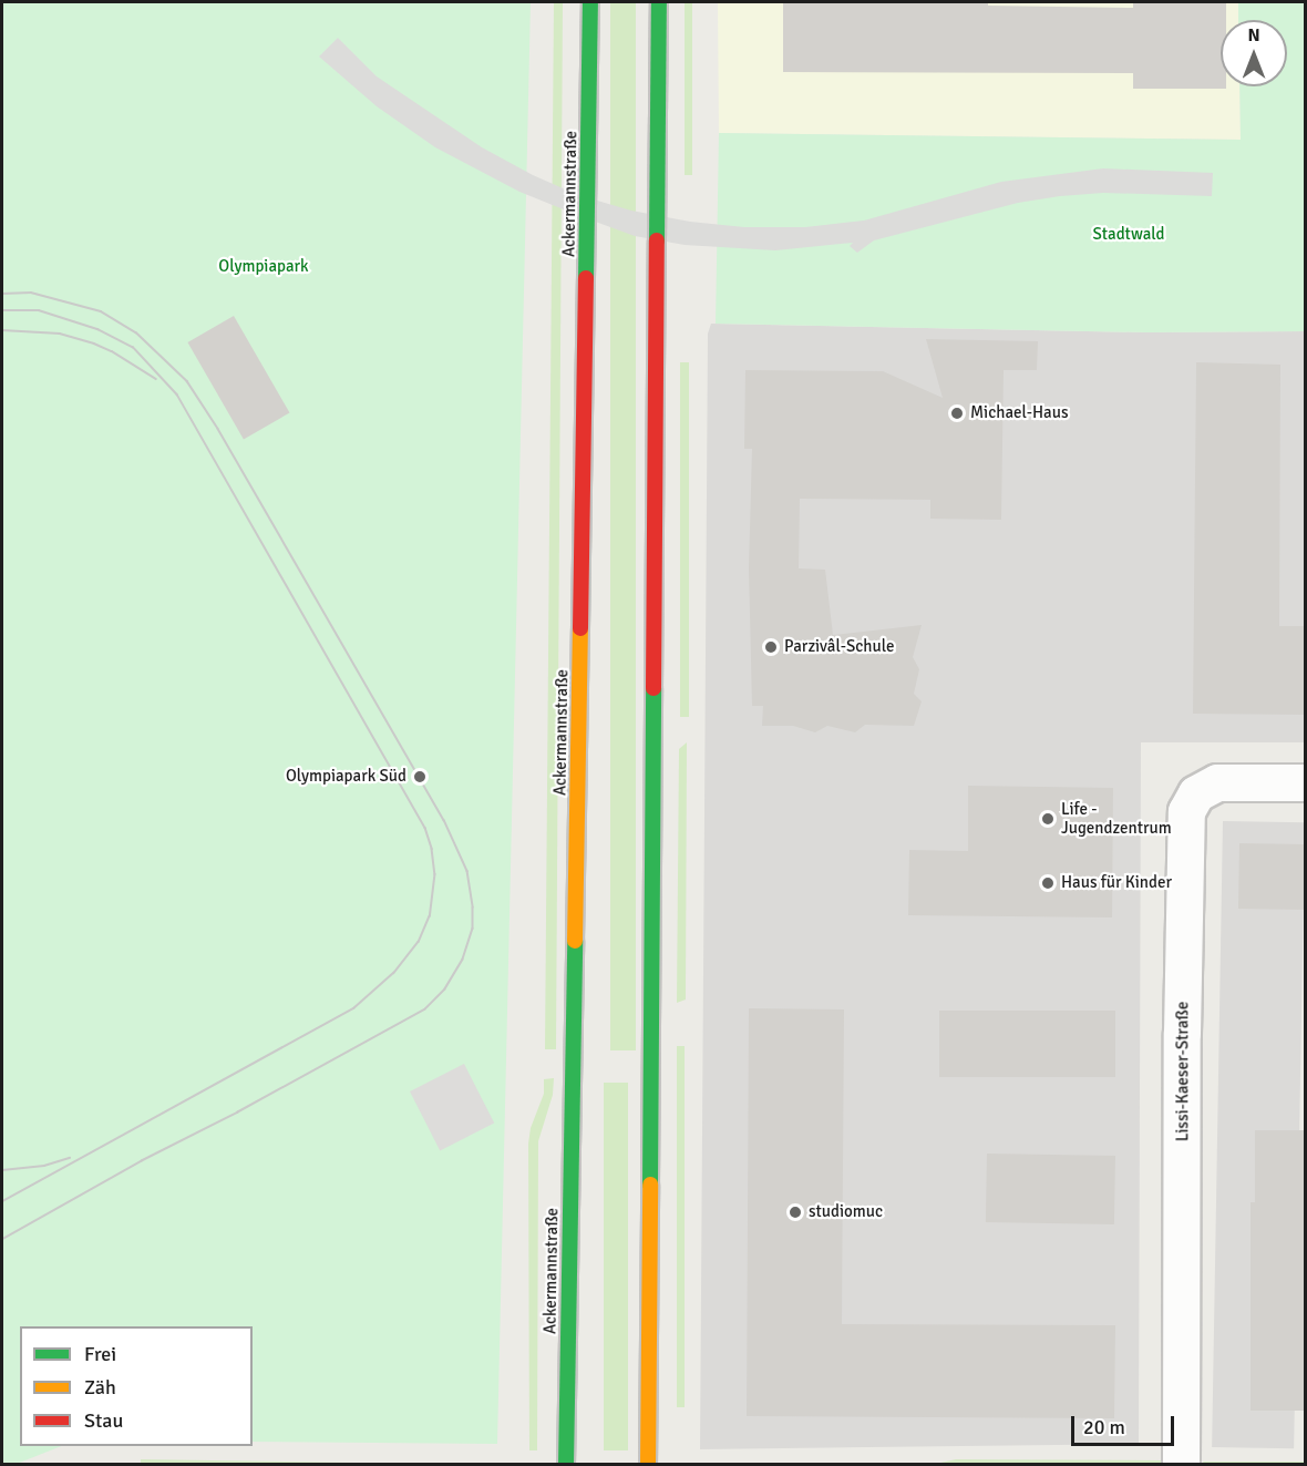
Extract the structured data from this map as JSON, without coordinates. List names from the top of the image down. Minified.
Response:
{"streets":{"main road":["Ackermannstraße"],"street":["Lissi-Kaeser-Straße"]},"parks":["Stadtwald","Olympiapark"],"places":["Michael-Haus","Parzivâl-Schule","Olympiapark Süd","Life - Jugendzentrum","Haus für Kinder","studiomuc"],"legend":["Frei","Zäh","Stau"],"scale_bar":"20 m","north":"top"}
